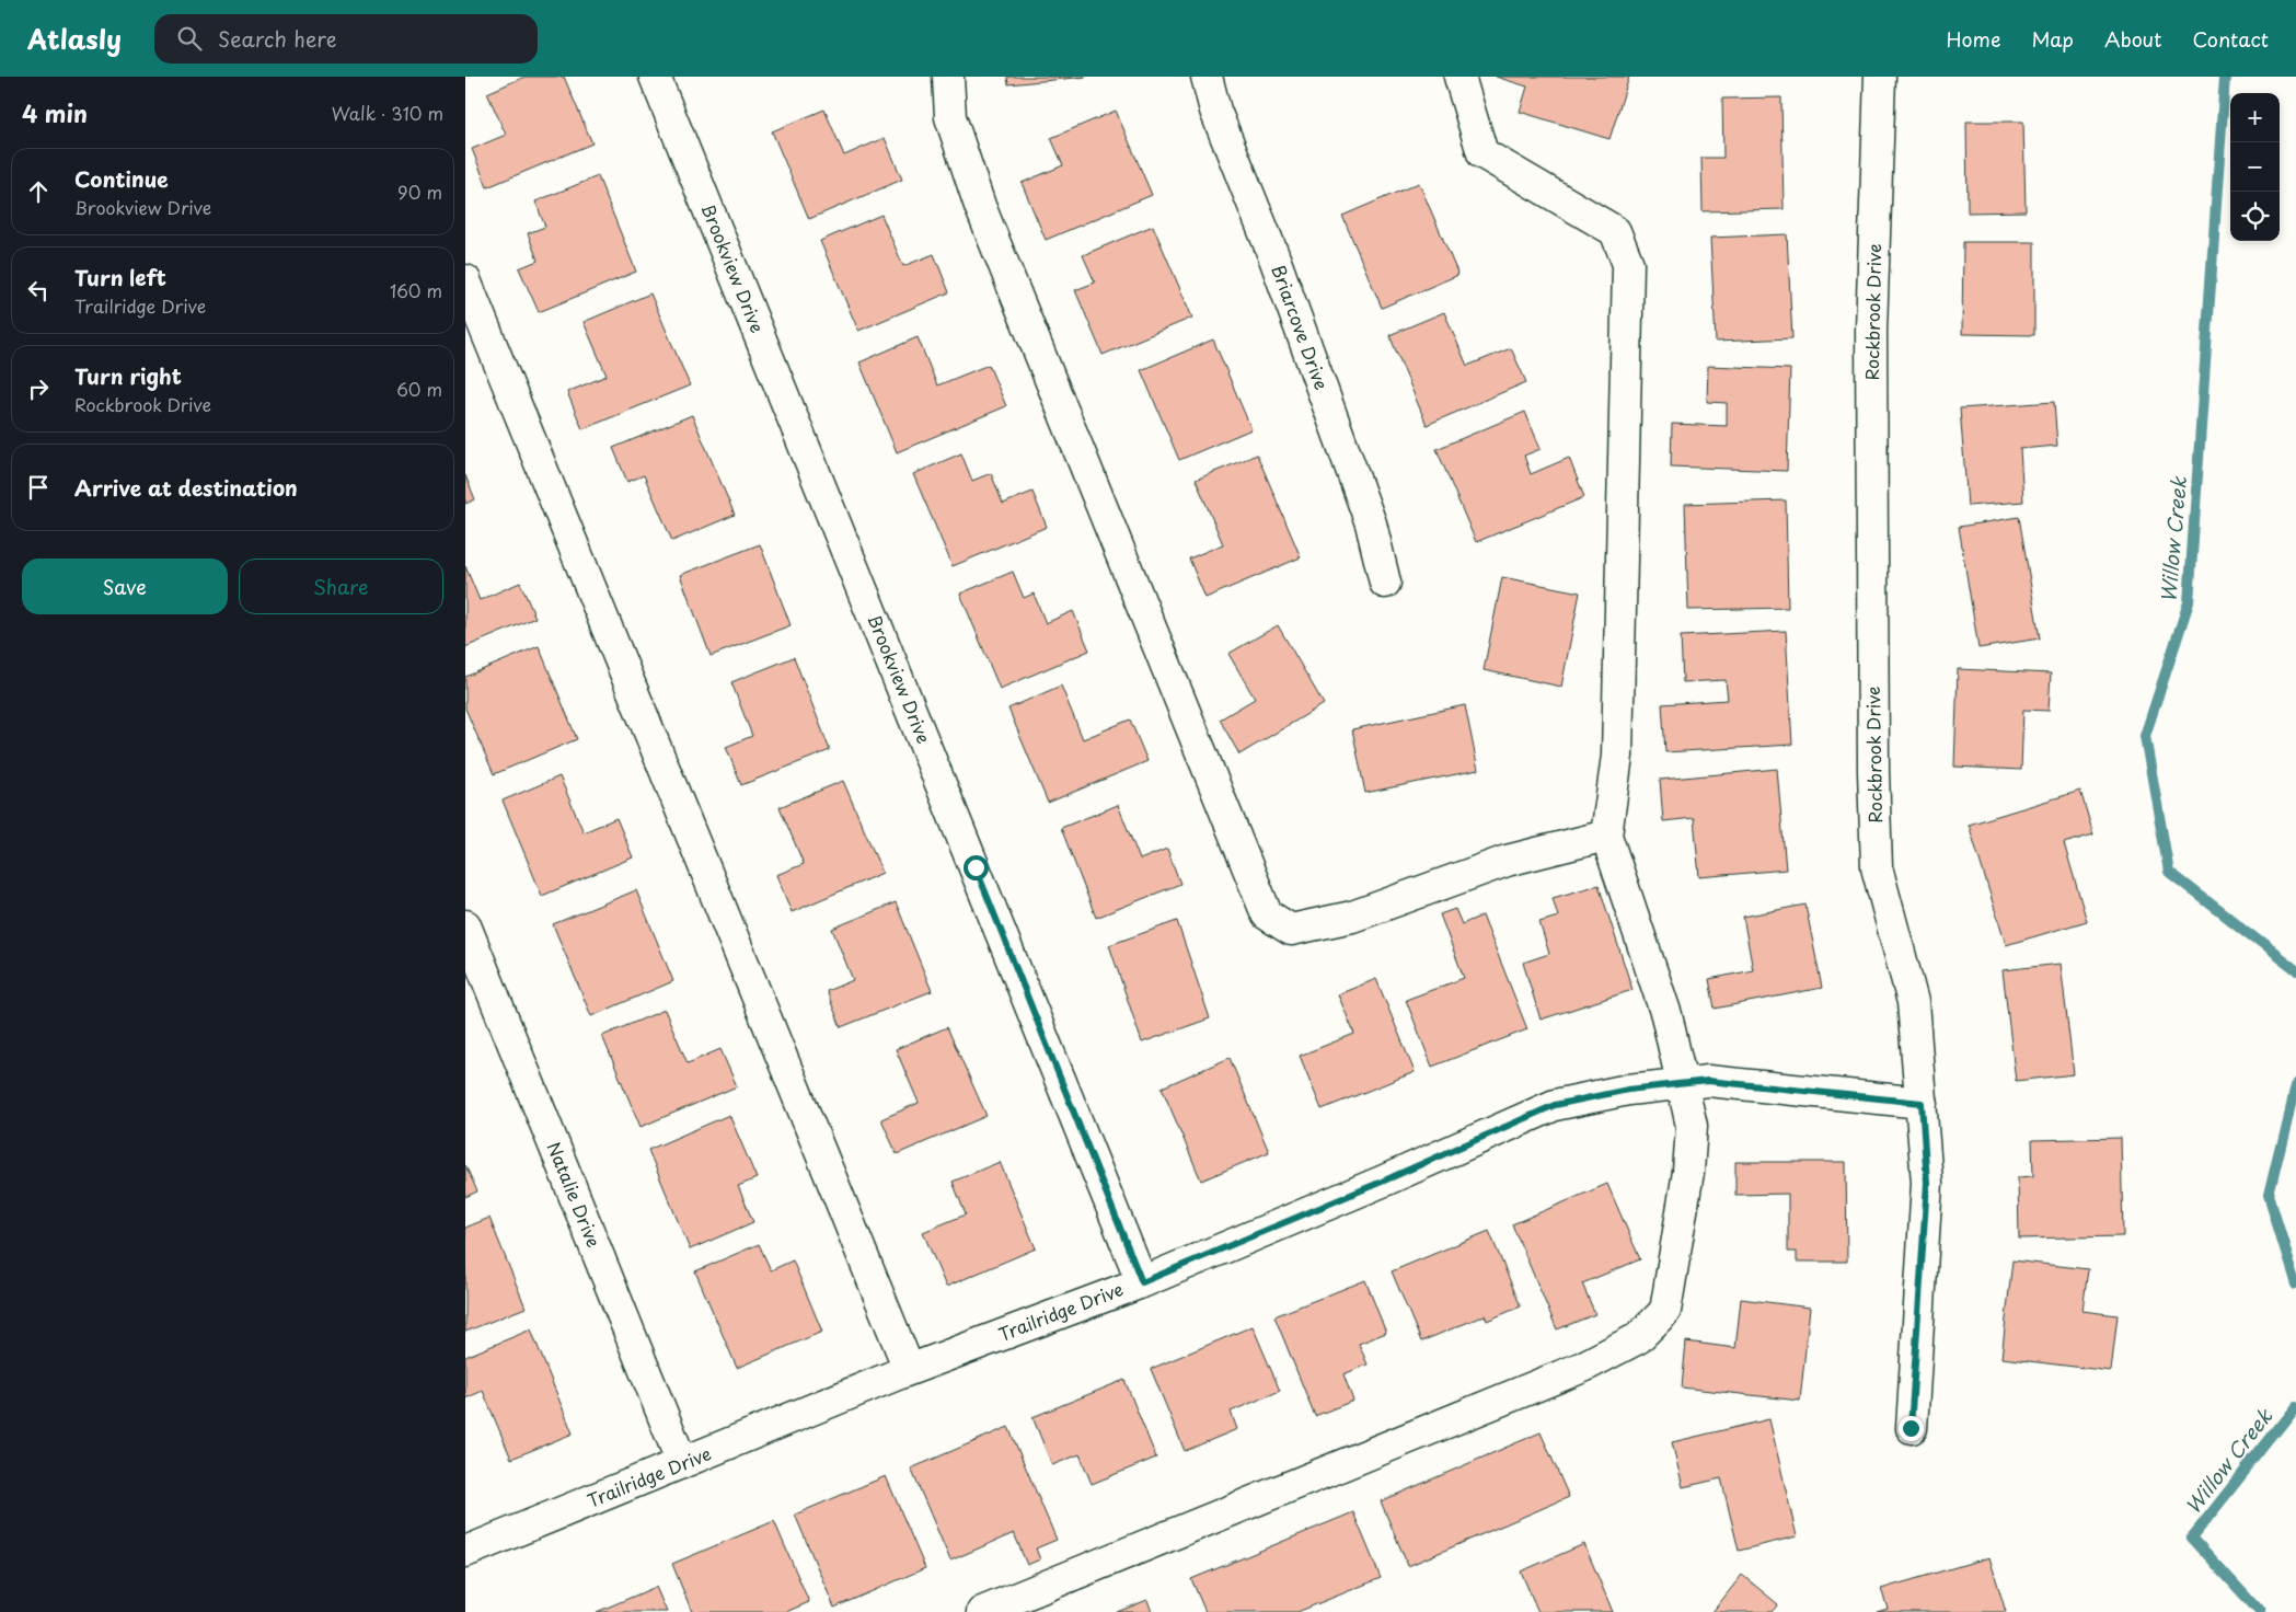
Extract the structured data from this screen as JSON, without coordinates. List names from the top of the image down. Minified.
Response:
{"streets":{"street":["Brookview Drive","Rockbrook Drive","Briarcove Drive","Natalie Drive","Trailridge Drive"]},"crossings":[["Brookview Drive","Trailridge Drive"],["Rockbrook Drive","Trailridge Drive"],["Natalie Drive","Trailridge Drive"]],"water":["Willow Creek"],"page":{"header":"Atlasly","search":"Search here","nav":["Home","Map","About","Contact"],"heading":["4 min","Walk · 310 m"],"map_buttons":["+","−"],"list":[["Continue","Brookview Drive","90 m"],["Turn left","Trailridge Drive","160 m"],["Turn right","Rockbrook Drive","60 m"],"Arrive at destination"],"buttons":["Save","Share"]}}
